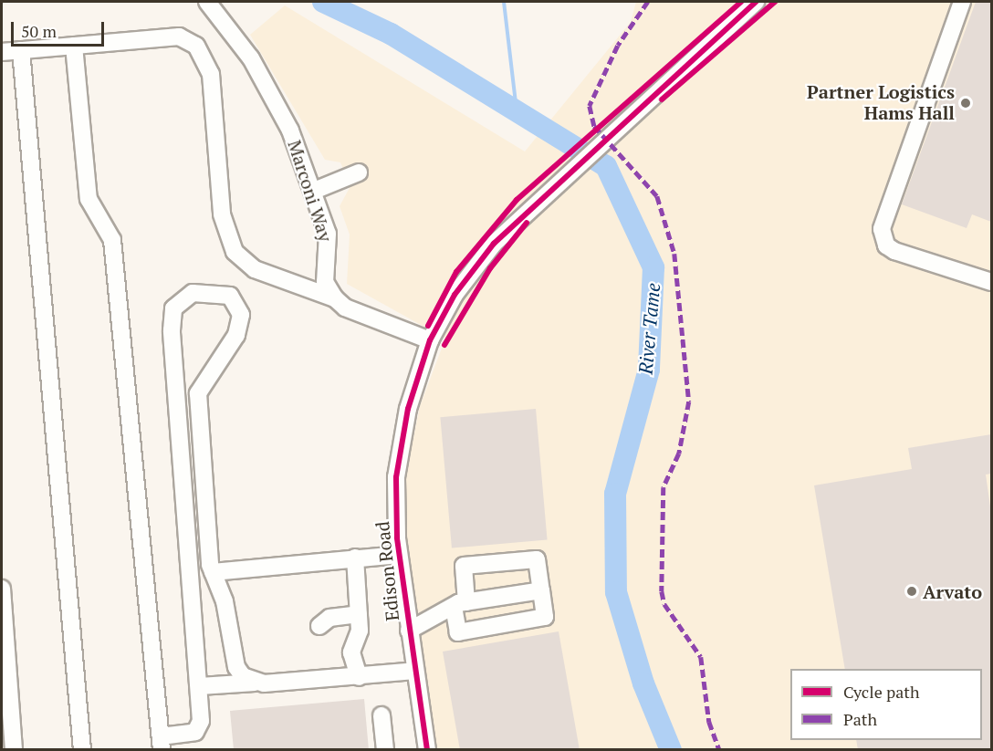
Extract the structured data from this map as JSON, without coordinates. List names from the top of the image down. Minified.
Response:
{"streets":{"street":["Marconi Way","Edison Road"]},"water":["River Tame"],"places":["Partner Logistics Hams Hall","Arvato"],"legend":["Cycle path","Path"],"scale_bar":"50 m"}
